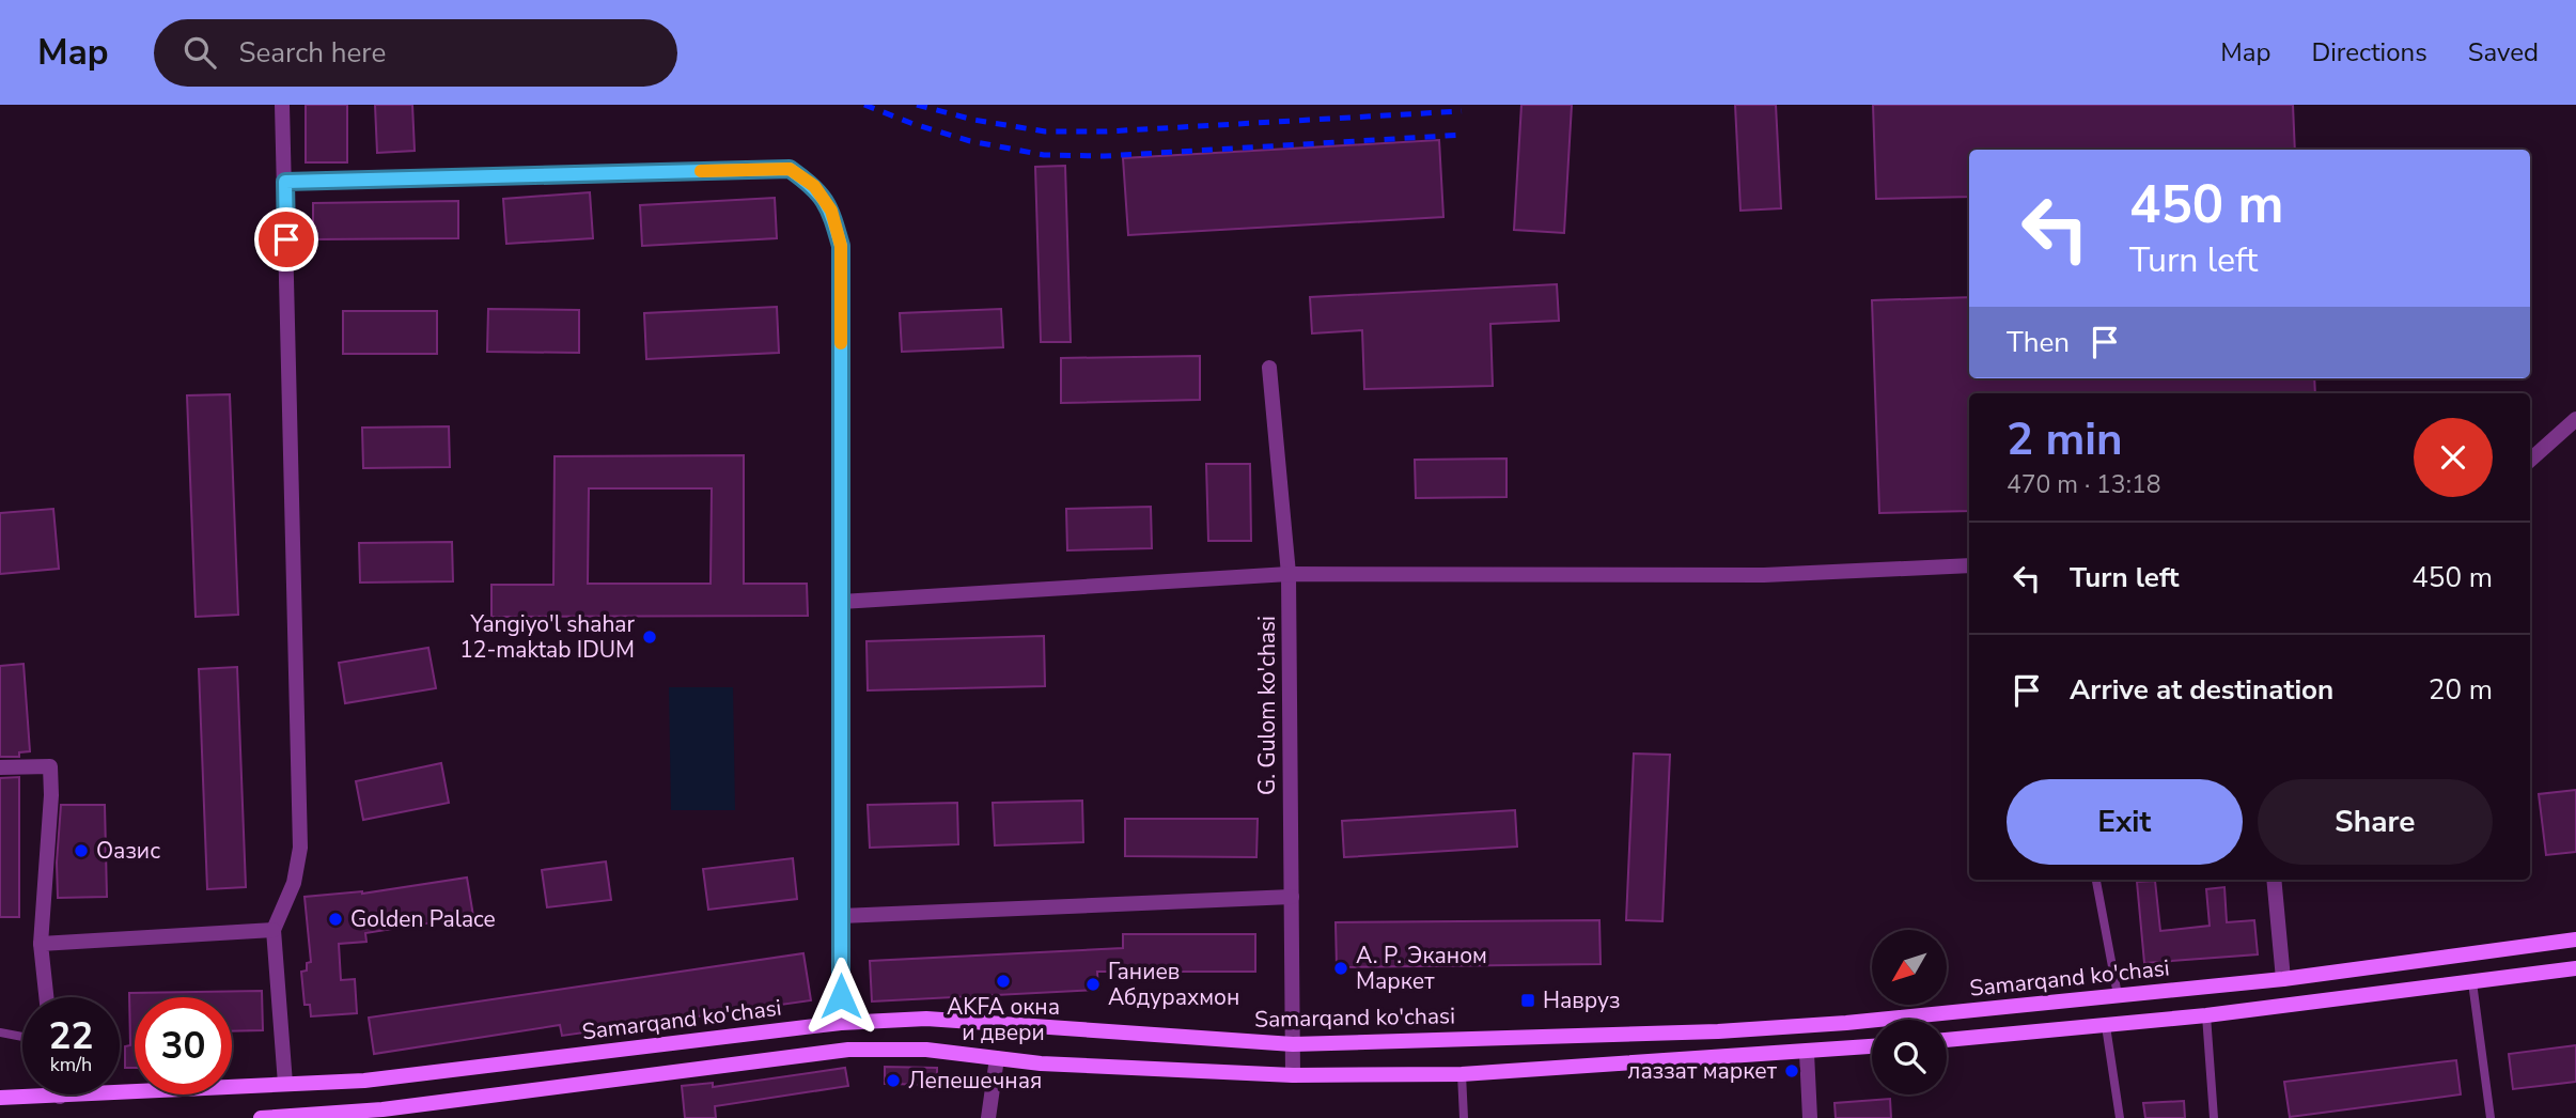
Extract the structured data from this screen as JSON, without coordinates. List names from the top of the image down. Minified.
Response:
{"streets":{"main road":["Samarqand ko'chasi"],"street":["G. Gulom ko'chasi"]},"crossings":[["G. Gulom ko'chasi","Samarqand ko'chasi"]],"places":{"other":["Yangiyo'l shahar 12-maktab IDUM","Оазис","Golden Palace","А. Р. Эканом Маркет","AKFA окна и двери","Ганиев Абдурахмон","лаззат маркет","Лепешечная"],"transit":["Навруз"]},"north":"bottom left","page":{"header":"Map","search":"Search here","nav":["Map","Directions","Saved"],"turn":["450 m","Turn left"],"then":"Then","heading":["2 min","470 m · 13:18"],"list":[{"name":"Turn left","value":"450 m"},{"name":"Arrive at destination","value":"20 m"}],"buttons":["Exit","Share"],"speed":"22 km/h","limit":"30"}}
